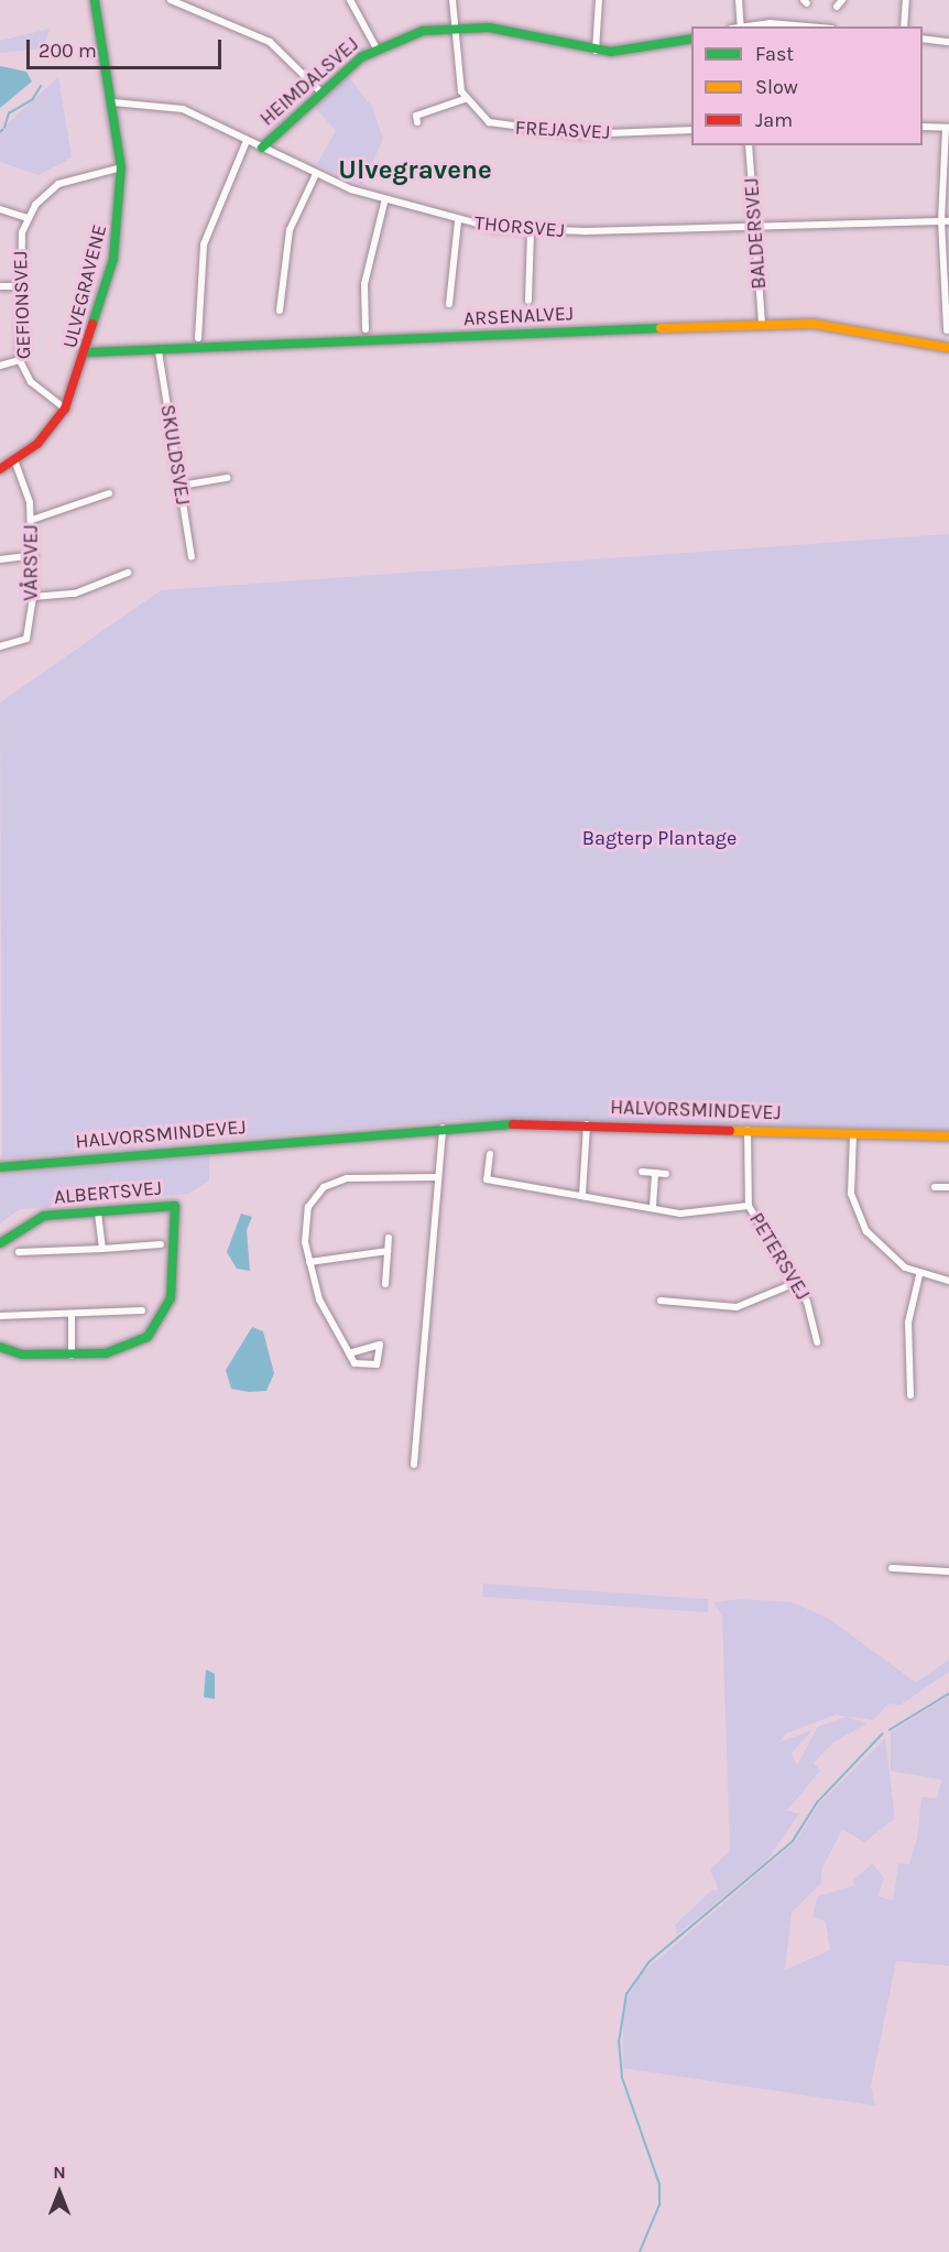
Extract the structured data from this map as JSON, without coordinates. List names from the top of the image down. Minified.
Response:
{"streets":{"street":["HEIMDALSVEJ","FREJASVEJ","THORSVEJ","BALDERSVEJ","ULVEGRAVENE","GEFIONSVEJ","ARSENALVEJ","SKULDSVEJ","VÅRSVEJ","HALVORSMINDEVEJ","ALBERTSVEJ","PETERSVEJ"]},"crossings":[["HEIMDALSVEJ","THORSVEJ"],["THORSVEJ","BALDERSVEJ"],["THORSVEJ","ULVEGRAVENE"],["BALDERSVEJ","ARSENALVEJ"],["ULVEGRAVENE","GEFIONSVEJ"],["ULVEGRAVENE","ARSENALVEJ"],["ULVEGRAVENE","VÅRSVEJ"],["ARSENALVEJ","SKULDSVEJ"],["HALVORSMINDEVEJ","PETERSVEJ"]],"districts":["Ulvegravene"],"parks":["Bagterp Plantage"],"legend":["Fast","Slow","Jam"],"scale_bar":"200 m","north":"top"}
